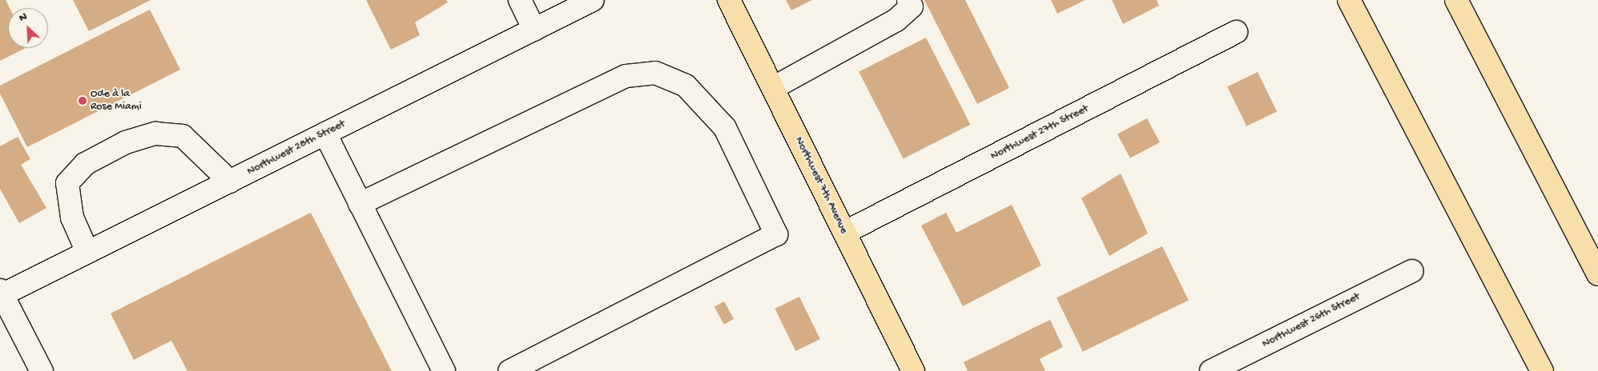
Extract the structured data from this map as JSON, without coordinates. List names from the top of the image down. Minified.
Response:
{"streets":{"main road":["Northwest 7th Avenue"],"street":["Northwest 27th Street","Northwest 28th Street","Northwest 26th Street"]},"crossings":[["Northwest 27th Street","Northwest 7th Avenue"]],"places":["Ode à la Rose Miami"],"north":"top left"}
